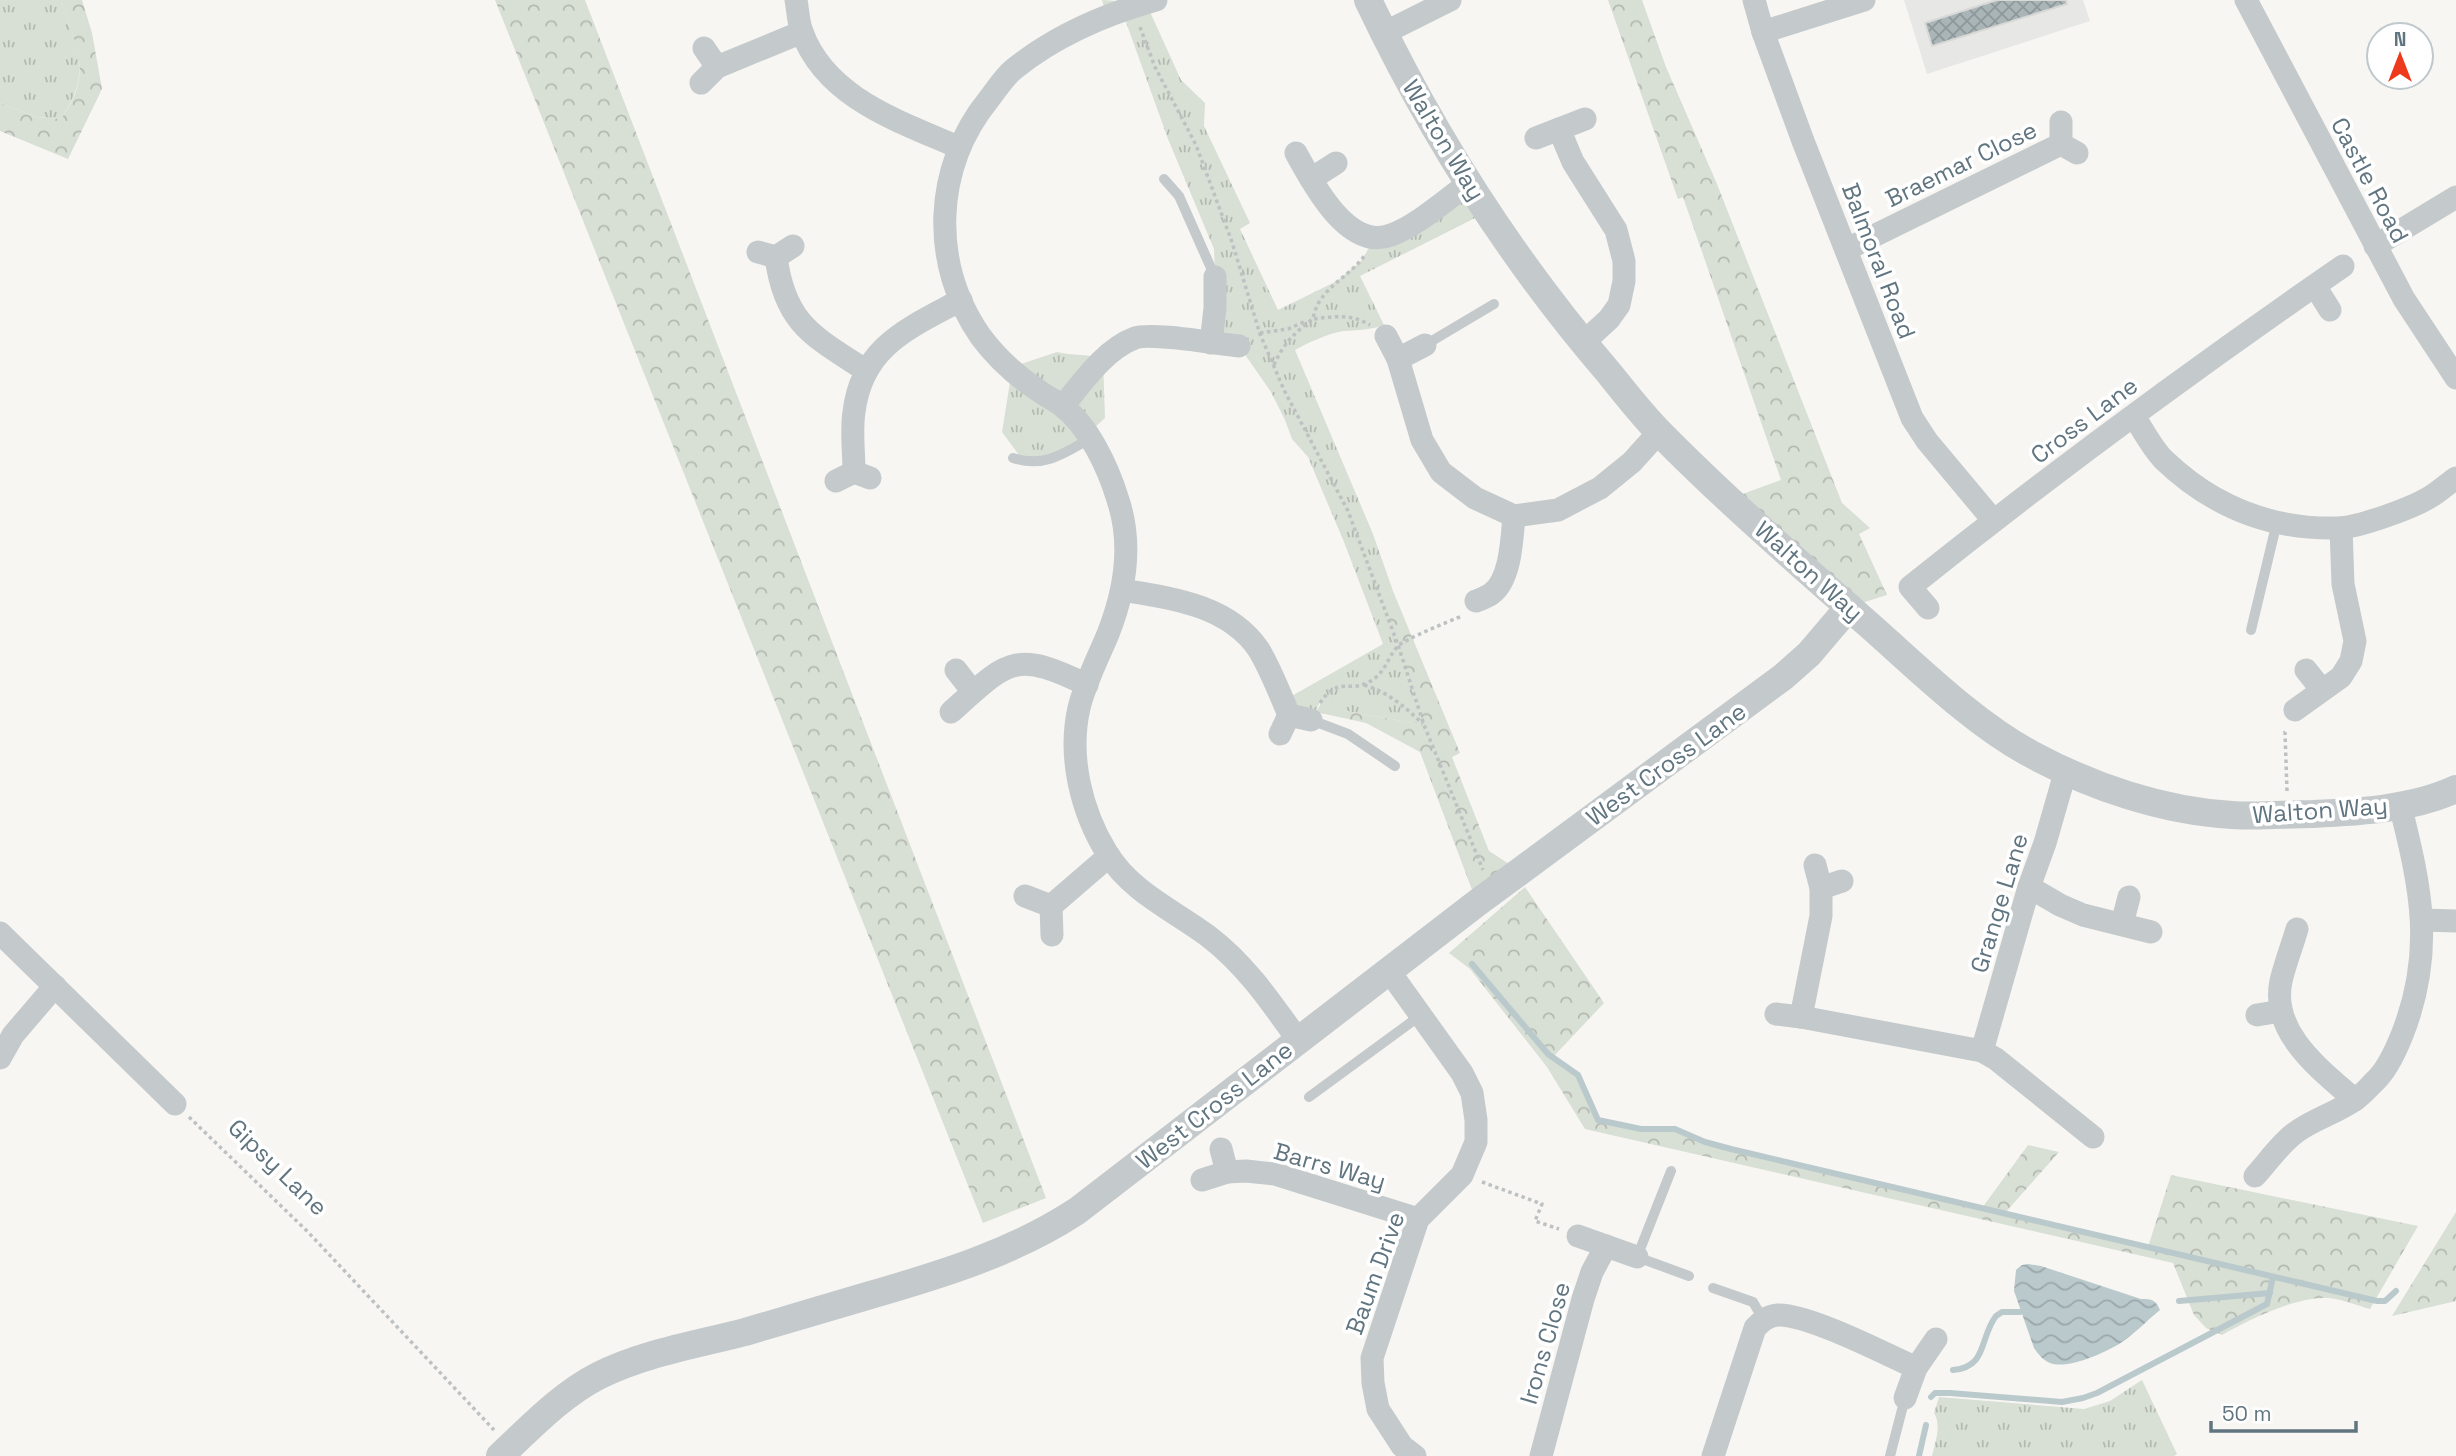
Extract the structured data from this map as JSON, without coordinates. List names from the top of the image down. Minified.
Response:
{"streets":{"street":["Walton Way","Braemar Close","Castle Road","Balmoral Road","Cross Lane","West Cross Lane","Grange Lane","Barrs Way","Baum Drive","Irons Close"],"path":["Gipsy Lane"]},"crossings":[["Walton Way","West Cross Lane"],["Walton Way","Grange Lane"],["Braemar Close","Balmoral Road"],["Balmoral Road","Cross Lane"],["West Cross Lane","Gipsy Lane"],["West Cross Lane","Baum Drive"],["Barrs Way","Baum Drive"]],"scale_bar":"50 m","north":"top"}
